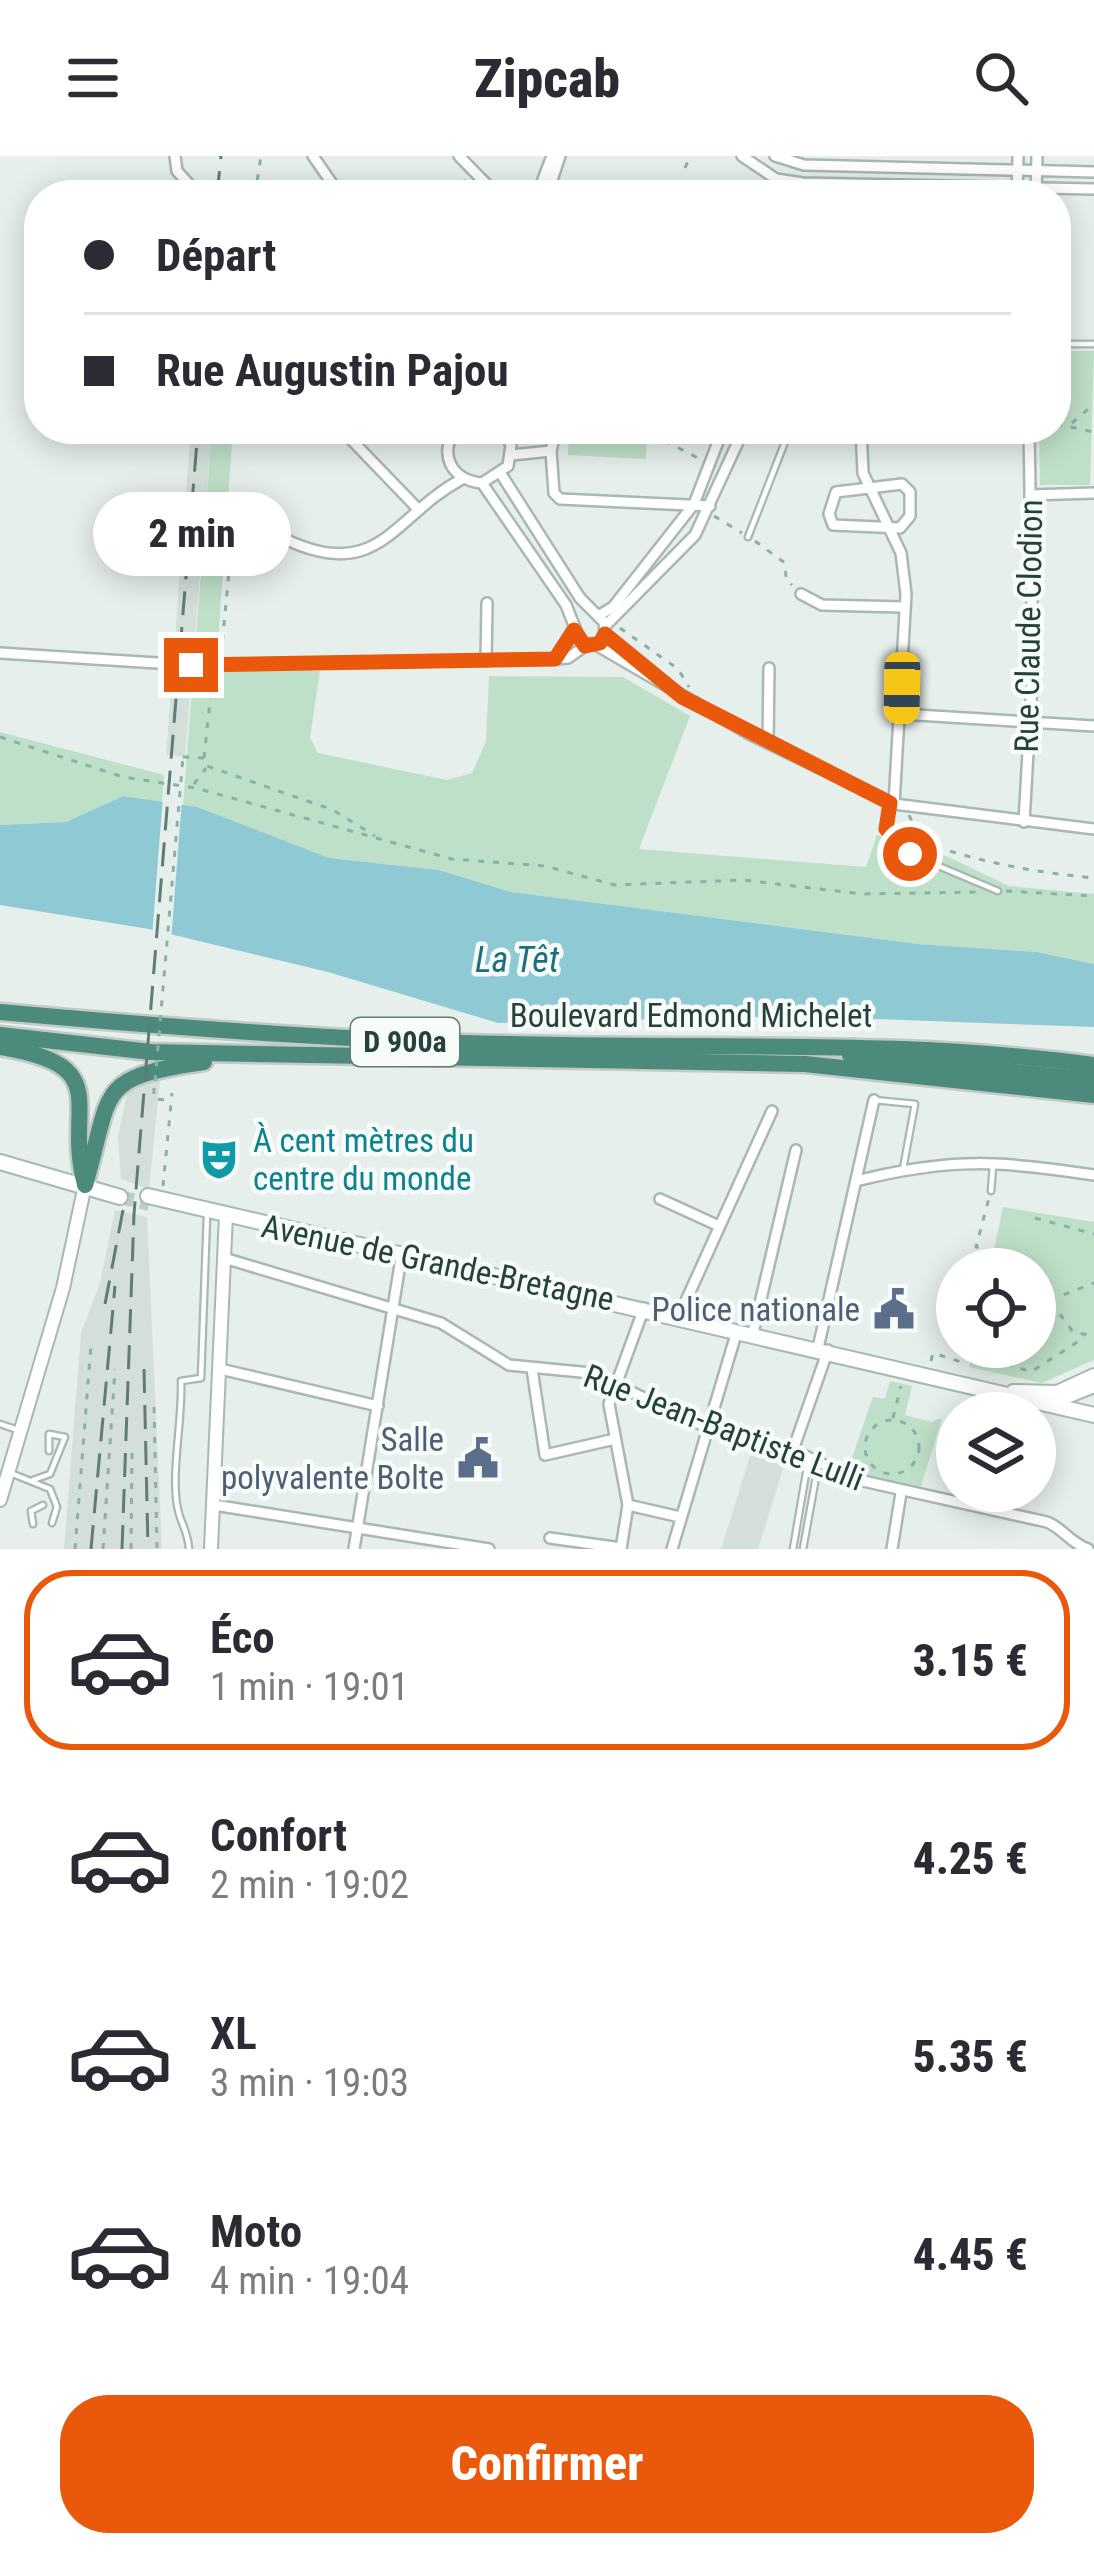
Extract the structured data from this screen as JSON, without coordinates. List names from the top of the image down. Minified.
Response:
{"streets":{"highway":["Boulevard Edmond Michelet","D 900a"],"main road":["Avenue de Grande-Bretagne"],"street":["Rue Claude Clodion","Rue Jean-Baptiste Lulli"]},"water":["La Têt"],"places":{"theatre":["À cent mètres du centre du monde"],"public building":["Police nationale","Salle polyvalente Bolte"]},"page":{"header":"Zipcab","banner":["Départ","Rue Augustin Pajou"],"bubble":"2 min","list":[{"name":"Éco","note":"1 min · 19:01","value":"3.15 €"},{"name":"Confort","note":"2 min · 19:02","value":"4.25 €"},{"name":"XL","note":"3 min · 19:03","value":"5.35 €"},{"name":"Moto","note":"4 min · 19:04","value":"4.45 €"}],"buttons":"Confirmer"}}
